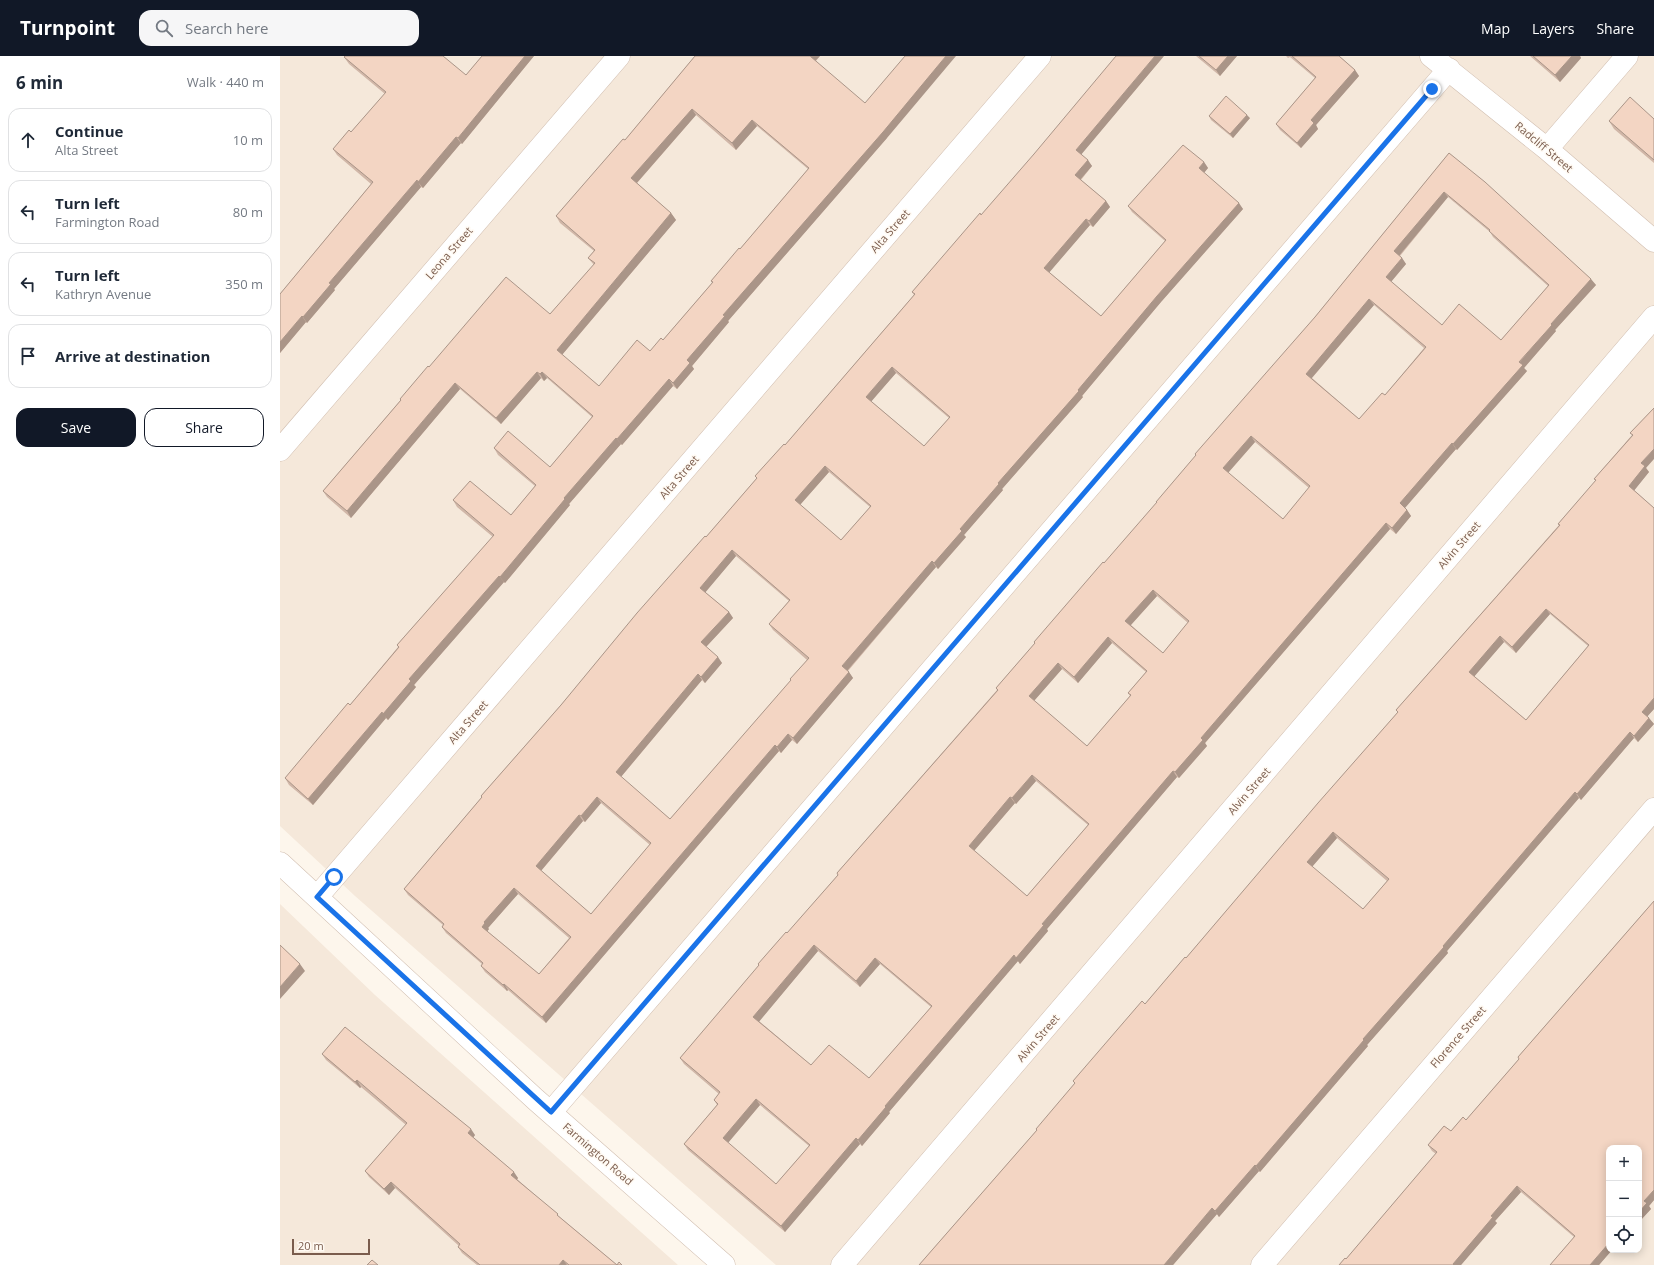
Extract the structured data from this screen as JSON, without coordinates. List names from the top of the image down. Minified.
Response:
{"streets":{"street":["Radcliff Street","Alta Street","Leona Street","Alvin Street","Florence Street","Farmington Road"]},"crossings":[["Alta Street","Farmington Road"]],"scale_bar":"20 m","page":{"header":"Turnpoint","search":"Search here","nav":["Map","Layers","Share"],"heading":["6 min","Walk · 440 m"],"list":[["Continue","Alta Street","10 m"],["Turn left","Farmington Road","80 m"],["Turn left","Kathryn Avenue","350 m"],"Arrive at destination"],"buttons":["Save","Share"],"map_buttons":["+","−"],"scale":"20 m"}}
